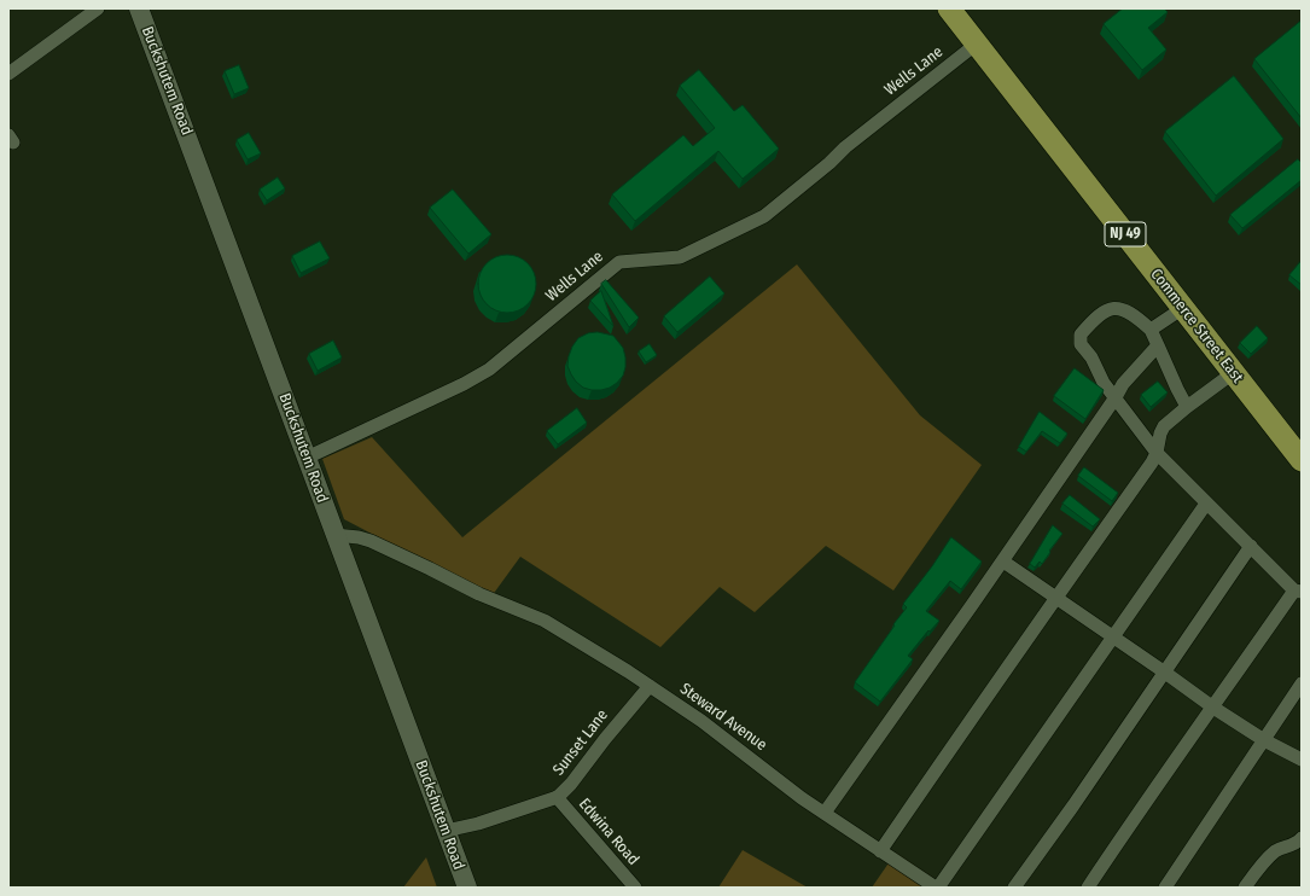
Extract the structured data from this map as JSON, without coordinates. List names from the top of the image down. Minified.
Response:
{"streets":{"highway":["NJ 49","Commerce Street East"],"main road":["Buckshutem Road"],"street":["Wells Lane","Steward Avenue","Sunset Lane","Edwina Road"]},"crossings":[["Wells Lane","Buckshutem Road"],["Wells Lane","Commerce Street East"],["Buckshutem Road","Steward Avenue"],["Buckshutem Road","Sunset Lane"],["Steward Avenue","Sunset Lane"],["Sunset Lane","Edwina Road"]]}
